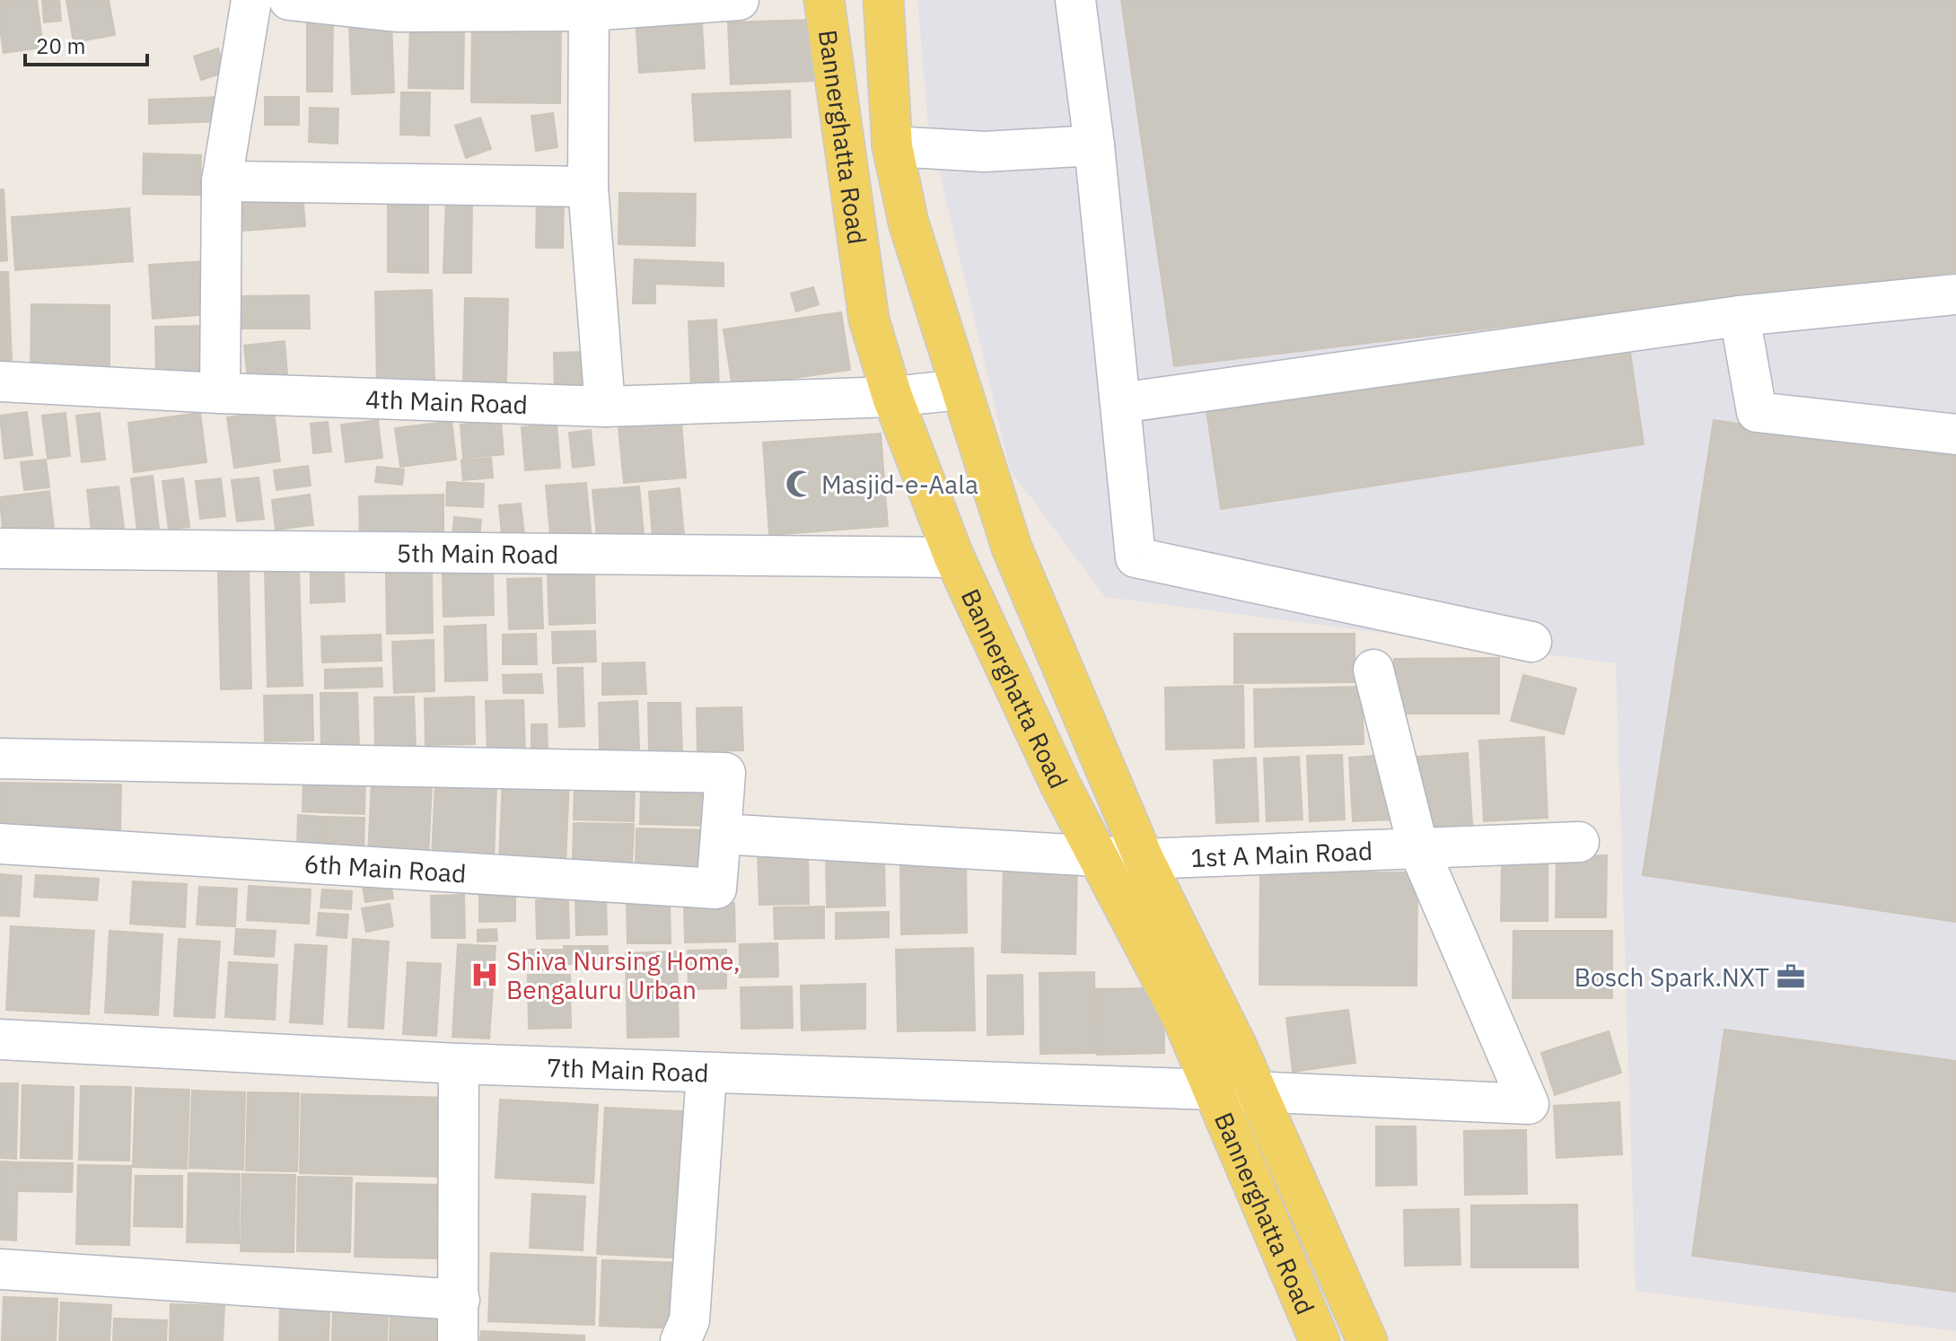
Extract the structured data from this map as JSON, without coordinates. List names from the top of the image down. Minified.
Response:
{"streets":{"main road":["Bannerghatta Road"],"street":["4th Main Road","5th Main Road","1st A Main Road","6th Main Road","7th Main Road"]},"crossings":[["Bannerghatta Road","4th Main Road"],["Bannerghatta Road","5th Main Road"],["Bannerghatta Road","1st A Main Road"],["Bannerghatta Road","7th Main Road"],["1st A Main Road","6th Main Road"],["1st A Main Road","7th Main Road"]],"places":{"mosque":["Masjid-e-Aala"],"hospital":["Shiva Nursing Home, Bengaluru Urban"],"office":["Bosch Spark.NXT"]},"scale_bar":"20 m"}
